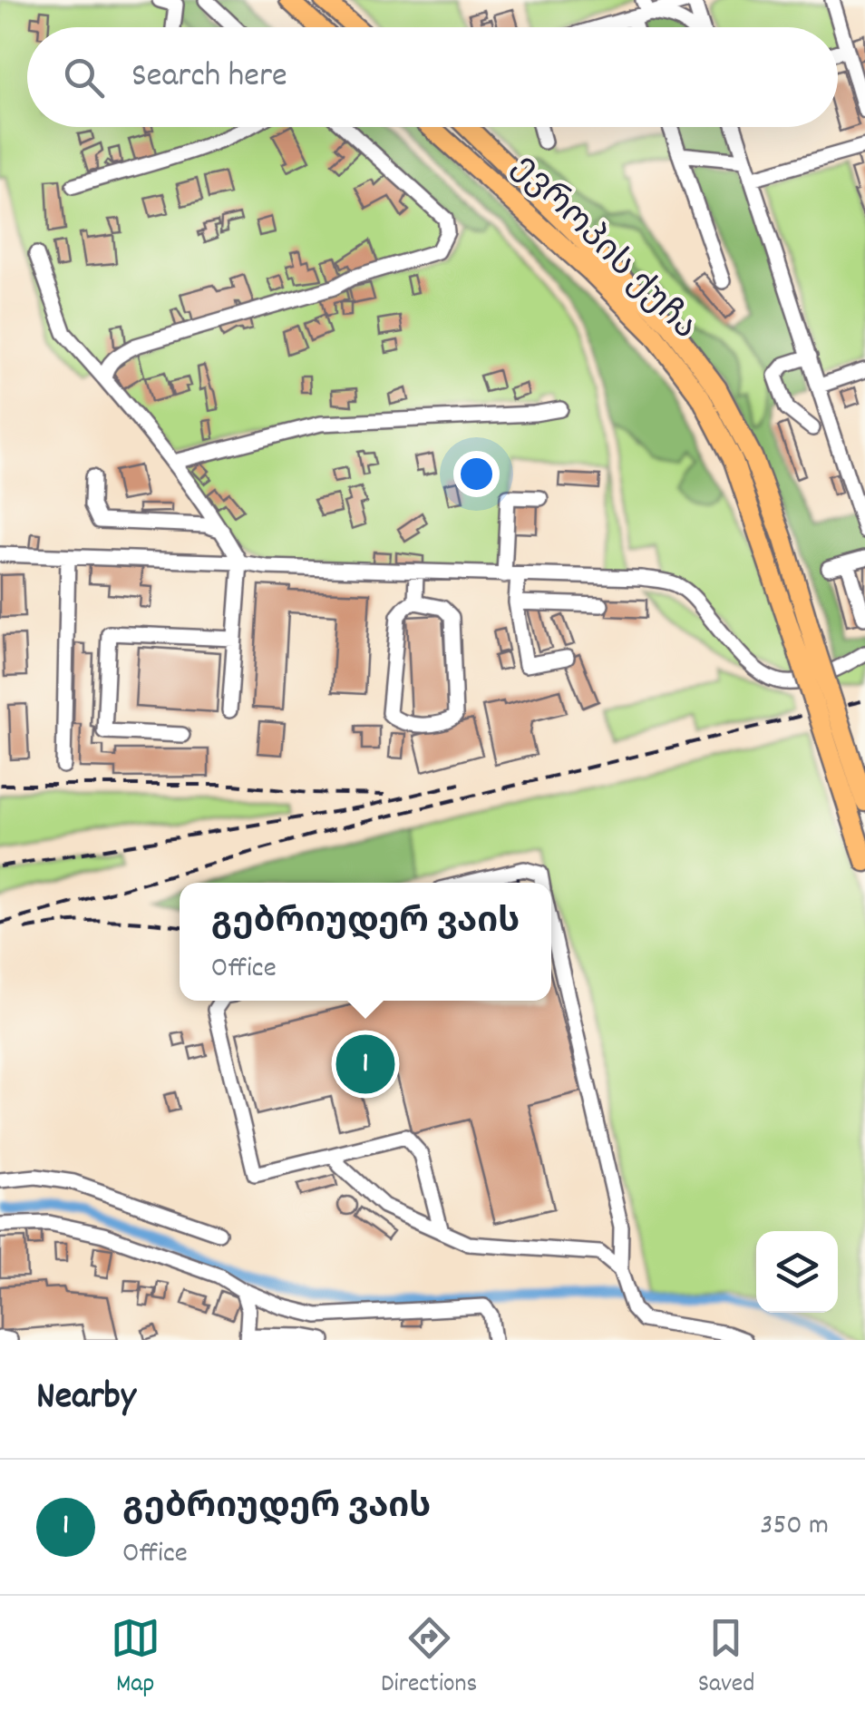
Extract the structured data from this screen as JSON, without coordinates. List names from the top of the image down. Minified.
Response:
{"streets":{"main road":["ევროპის ქუჩა"]},"page":{"search":"Search here","popup":["გებრიუდერ ვაის","Office"],"pins":"1","heading":"Nearby","list":[{"mark":"1","name":"გებრიუდერ ვაის","note":"Office","value":"350 m"}],"nav":["Map","Directions","Saved"]}}
